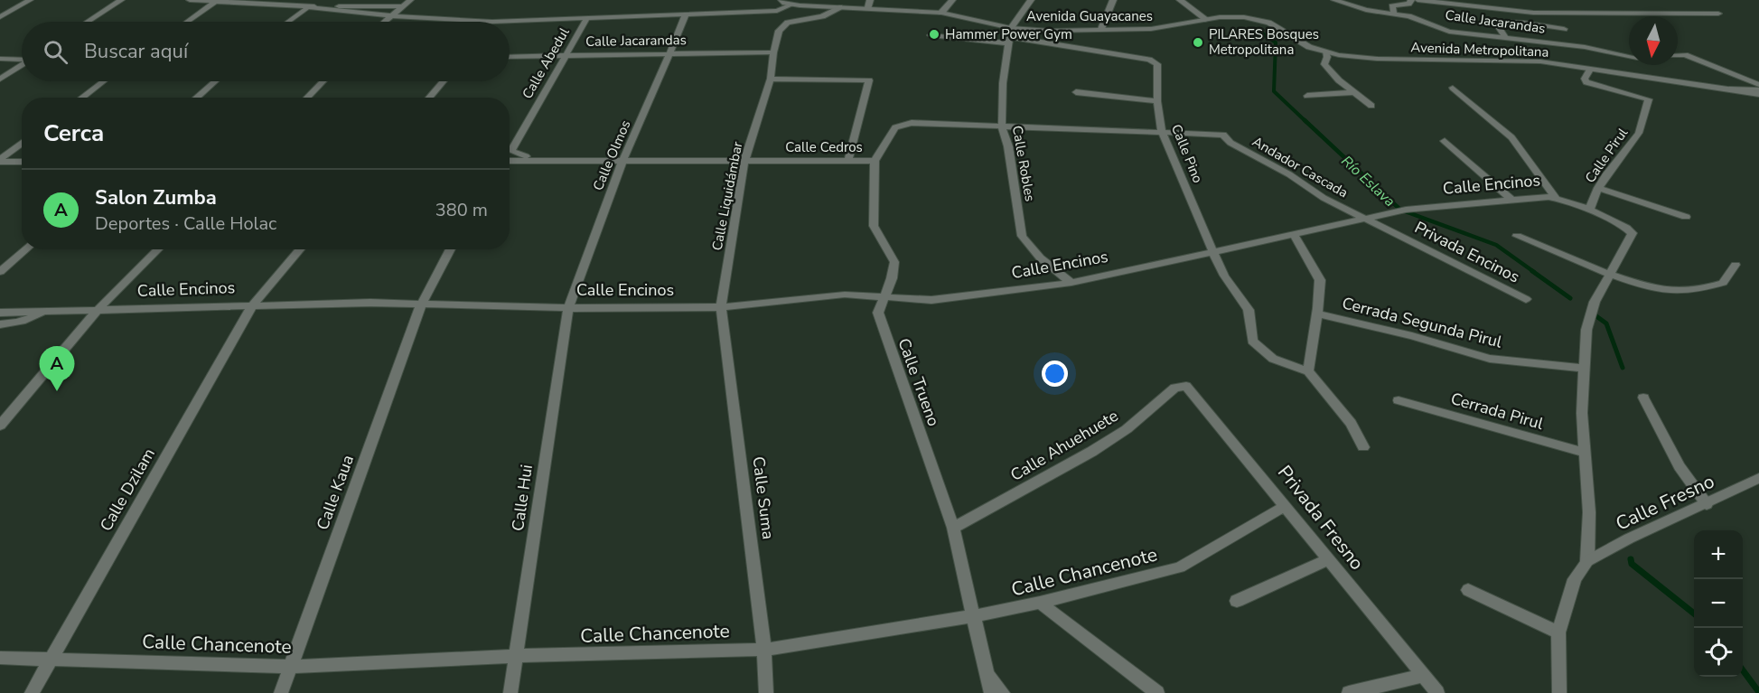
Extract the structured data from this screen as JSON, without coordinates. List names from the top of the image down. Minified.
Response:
{"streets":{"street":["Avenida Guayacanes","Calle Jacarandas","Avenida Metropolitana","Calle Abedul","Calle Cedros","Calle Pino","Calle Olmos","Calle Pirul","Calle Robles","Andador Cascada","Calle Encinos","Calle Liquidámbar","Privada Encinos","Cerrada Segunda Pirul","Calle Trueno","Cerrada Pirul","Calle Ahuehuete","Calle Dzilam","Calle Kaua","Calle Hui","Calle Suma","Calle Fresno","Privada Fresno","Calle Chancenote"]},"crossings":[["Avenida Guayacanes","Avenida Metropolitana"],["Avenida Guayacanes","Calle Abedul"],["Avenida Guayacanes","Calle Pino"],["Avenida Guayacanes","Calle Olmos"],["Avenida Guayacanes","Calle Robles"],["Avenida Guayacanes","Calle Liquidámbar"],["Calle Jacarandas","Calle Abedul"],["Calle Jacarandas","Calle Olmos"],["Calle Jacarandas","Calle Liquidámbar"],["Avenida Metropolitana","Calle Pirul"],["Calle Abedul","Calle Cedros"],["Calle Cedros","Calle Pino"],["Calle Cedros","Calle Olmos"],["Calle Cedros","Calle Robles"],["Calle Cedros","Andador Cascada"],["Calle Cedros","Calle Liquidámbar"],["Calle Cedros","Calle Trueno"],["Calle Pino","Calle Robles"],["Calle Pino","Calle Encinos"],["Calle Olmos","Calle Encinos"],["Calle Olmos","Calle Hui"],["Calle Pirul","Calle Encinos"],["Calle Robles","Calle Encinos"],["Andador Cascada","Calle Encinos"],["Andador Cascada","Privada Encinos"],["Calle Encinos","Calle Liquidámbar"],["Calle Encinos","Privada Encinos"],["Calle Encinos","Cerrada Segunda Pirul"],["Calle Encinos","Calle Trueno"],["Calle Encinos","Cerrada Pirul"],["Calle Encinos","Calle Dzilam"],["Calle Encinos","Calle Kaua"],["Calle Encinos","Calle Hui"],["Calle Encinos","Calle Suma"],["Calle Encinos","Calle Fresno"],["Calle Liquidámbar","Calle Suma"],["Calle Trueno","Calle Ahuehuete"],["Calle Trueno","Calle Chancenote"],["Calle Ahuehuete","Privada Fresno"],["Calle Dzilam","Calle Chancenote"],["Calle Kaua","Calle Chancenote"],["Calle Hui","Calle Chancenote"],["Calle Suma","Calle Chancenote"],["Privada Fresno","Calle Chancenote"]],"water":["Río Eslava"],"places":["Hammer Power Gym","PILARES Bosques Metropolitana"],"north":"bottom","page":{"search":"Buscar aquí","heading":"Cerca","list":[{"mark":"A","name":"Salon Zumba","note":"Deportes · Calle Holac","value":"380 m"}],"pins":"A","map_buttons":["+","−"]}}
